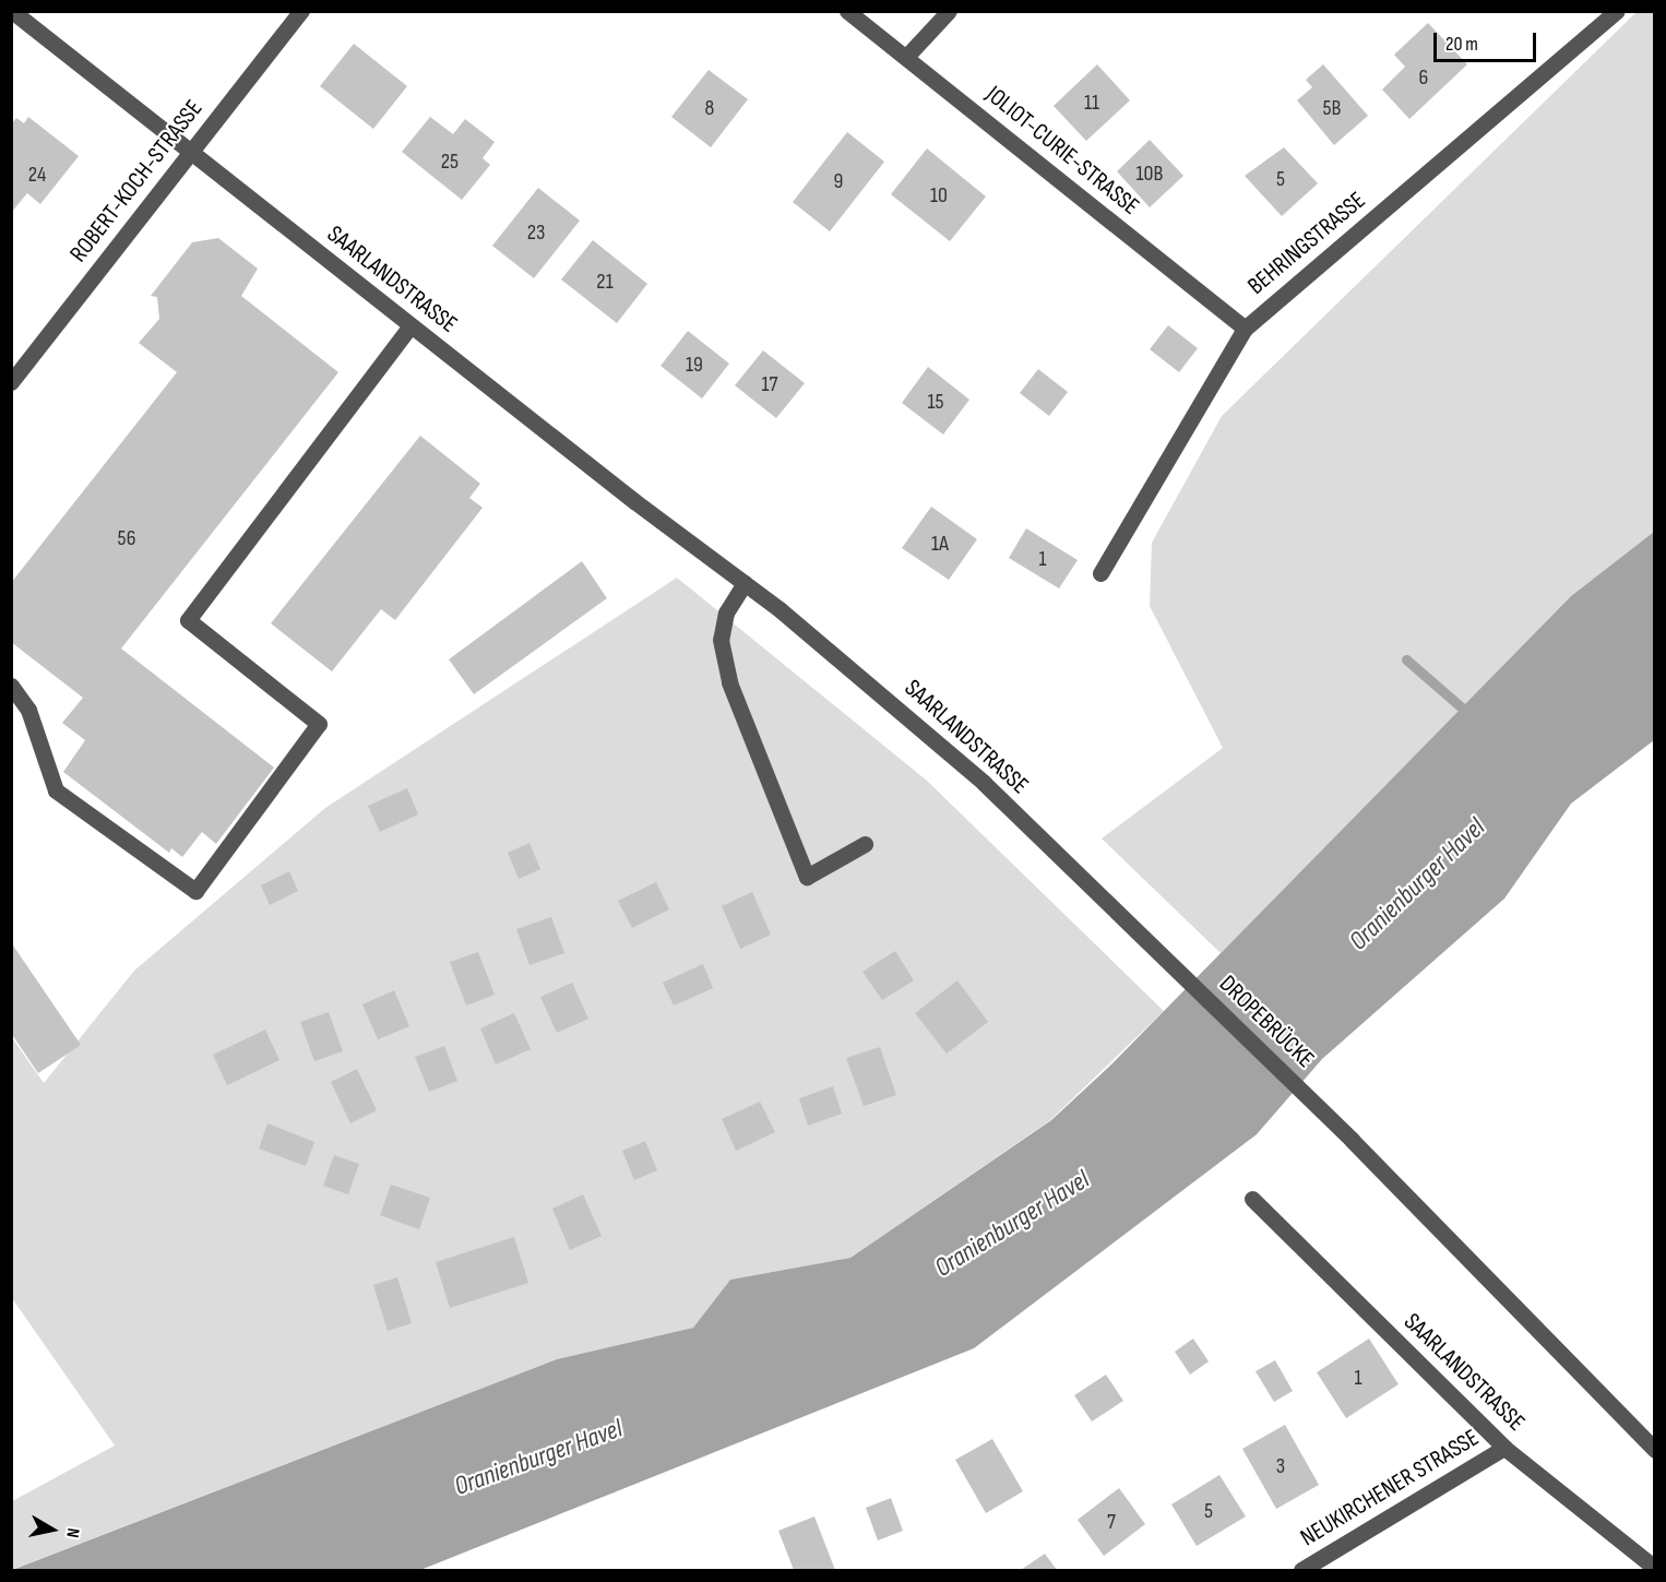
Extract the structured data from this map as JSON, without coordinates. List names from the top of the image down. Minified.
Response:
{"streets":{"street":["JOLIOT-CURIE-STRASSE","ROBERT-KOCH-STRASSE","BEHRINGSTRASSE","SAARLANDSTRASSE","DROPEBRÜCKE","NEUKIRCHENER STRASSE"]},"crossings":[["JOLIOT-CURIE-STRASSE","BEHRINGSTRASSE"],["ROBERT-KOCH-STRASSE","SAARLANDSTRASSE"],["SAARLANDSTRASSE","DROPEBRÜCKE"],["SAARLANDSTRASSE","NEUKIRCHENER STRASSE"]],"water":["Oranienburger Havel"],"house_numbers":["6","11","8","5B","25","10B","24","5","9","10","23","21","19","17","15","56","1A","1","1","3","5","7"],"scale_bar":"20 m","north":"right"}
